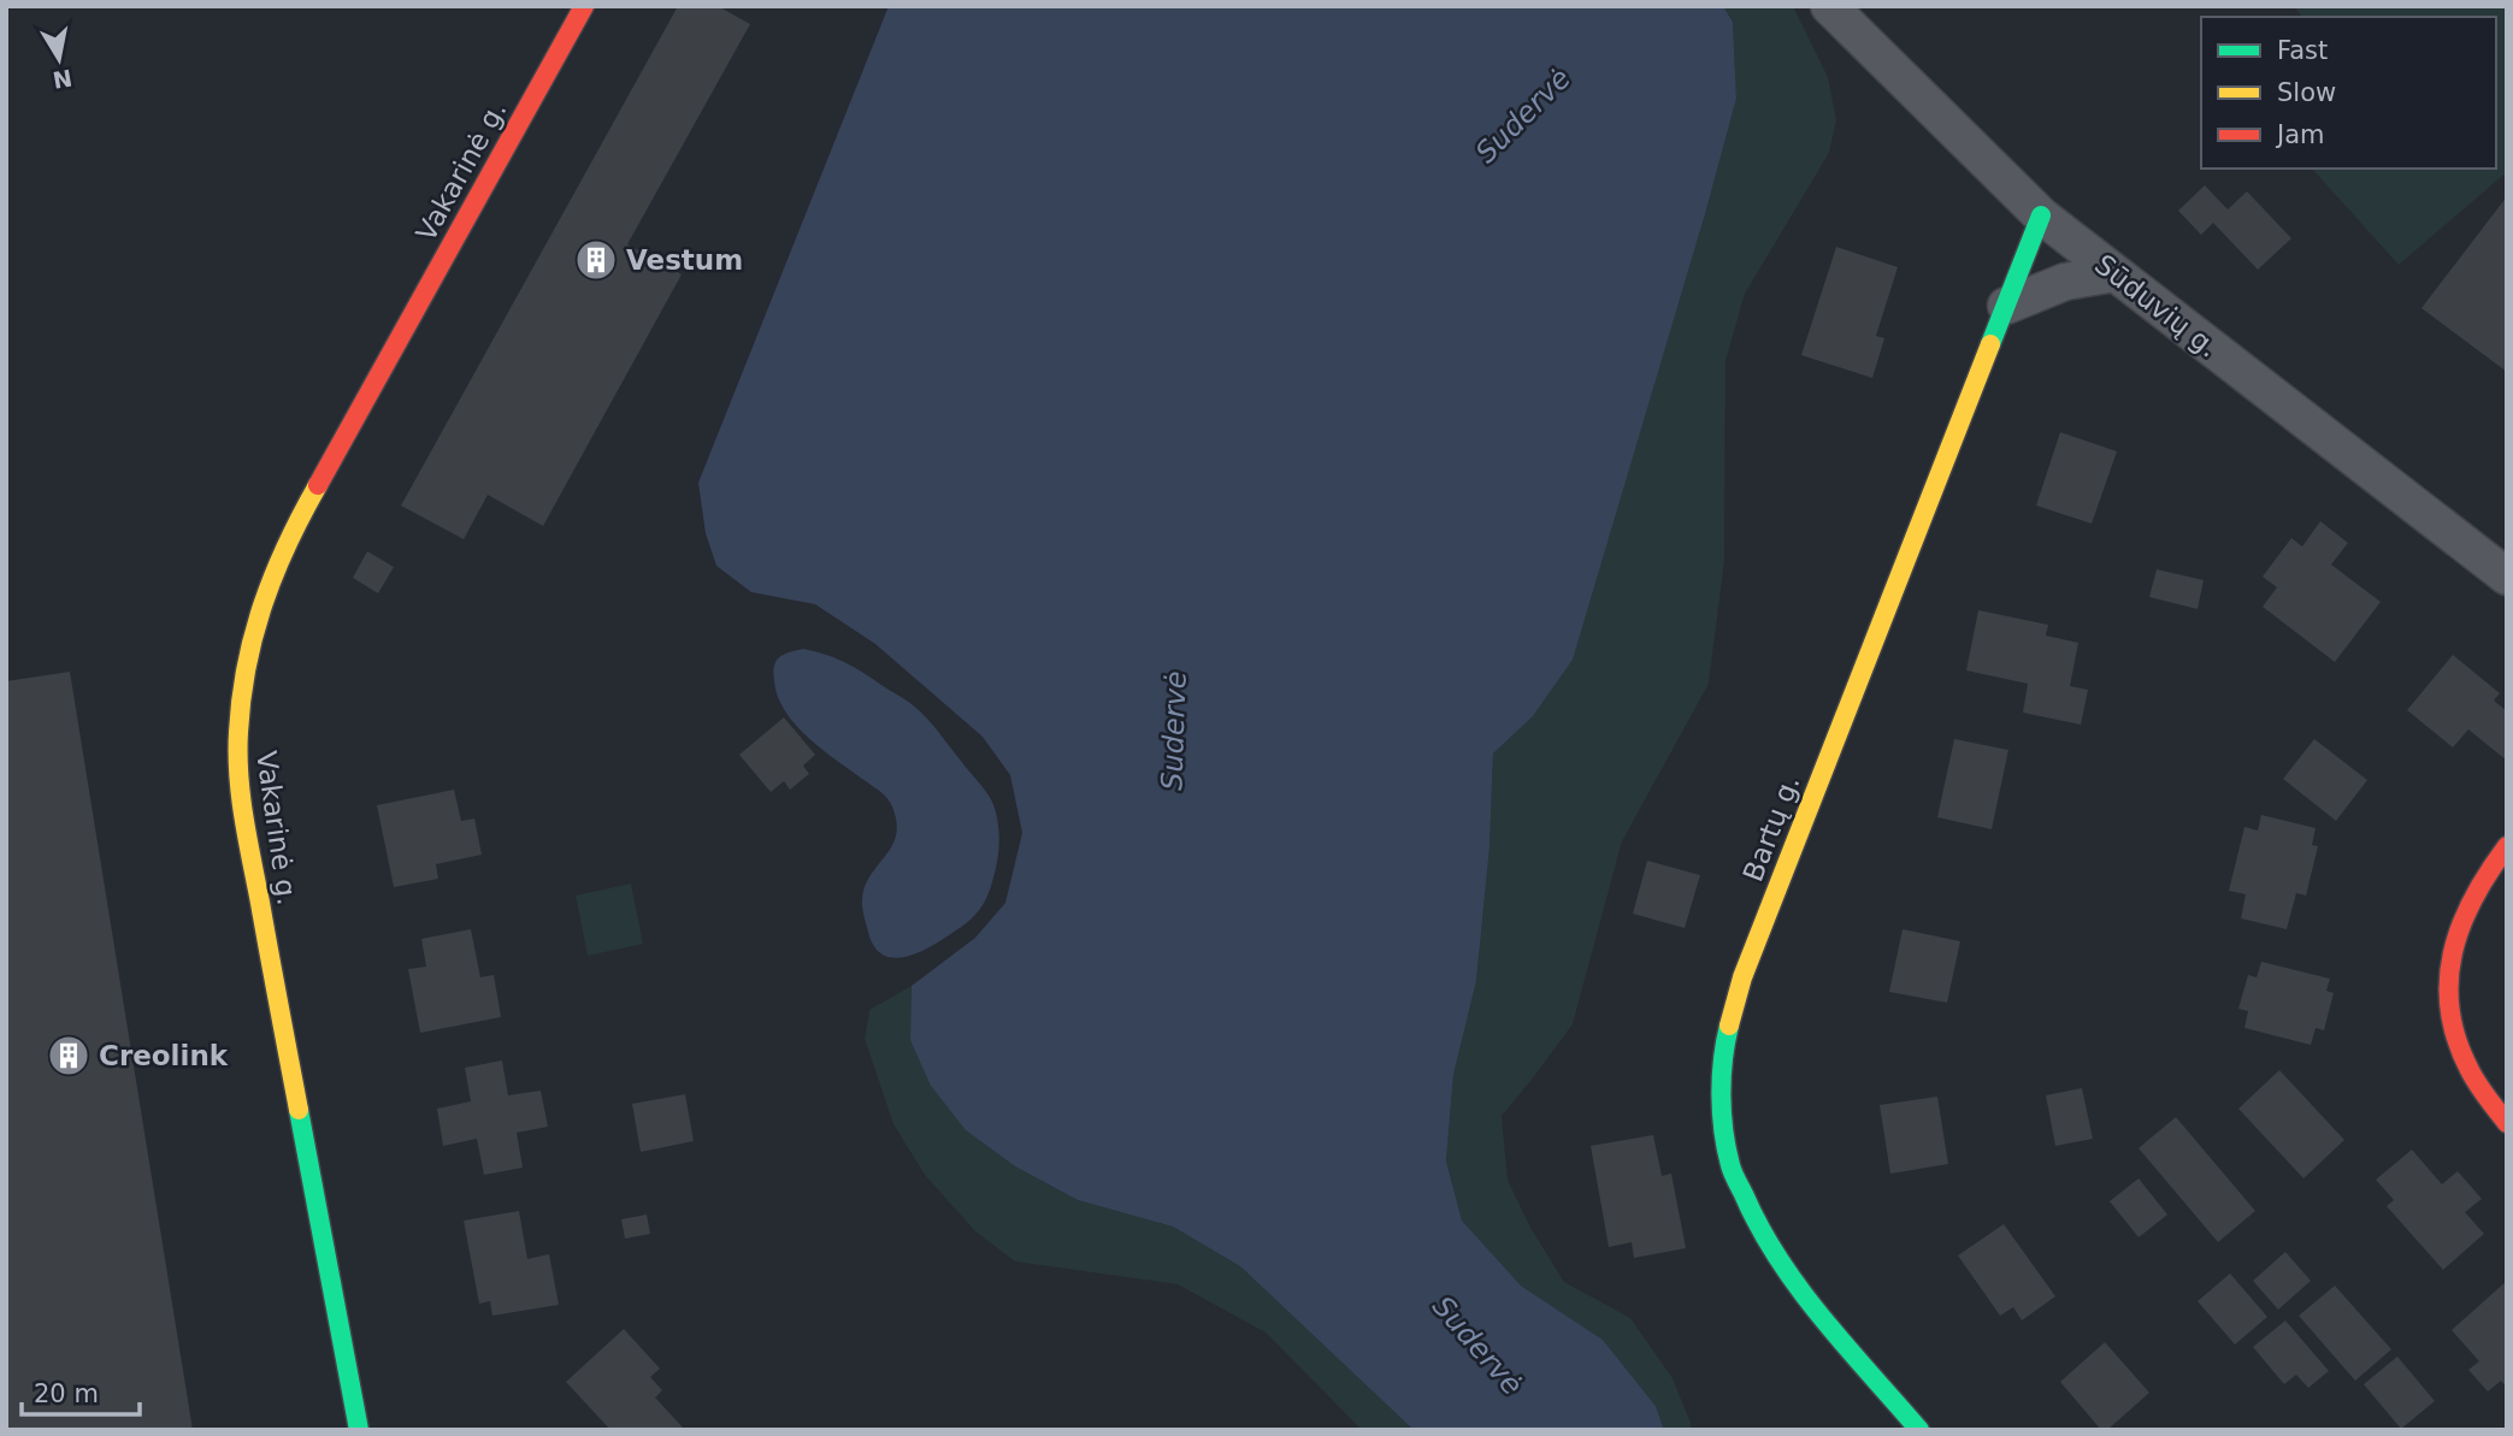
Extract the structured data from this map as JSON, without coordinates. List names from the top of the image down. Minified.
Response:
{"streets":{"street":["Vakarinė g.","Sūduvių g.","Bartų g."]},"crossings":[["Sūduvių g.","Bartų g."]],"water":["Sudervė"],"places":{"building":["Vestum","Creolink"]},"legend":["Fast","Slow","Jam"],"scale_bar":"20 m","north":"bottom"}
